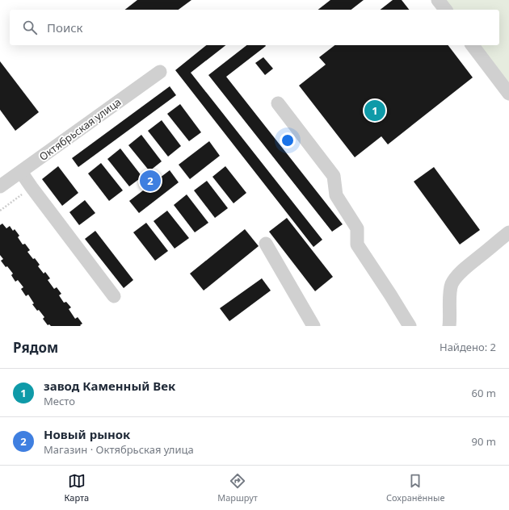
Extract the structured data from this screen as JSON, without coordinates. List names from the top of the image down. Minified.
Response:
{"streets":{"street":["Октябрьская улица"]},"page":{"search":"Поиск","pins":["1","2"],"heading":["Рядом","Найдено: 2"],"list":[{"mark":"1","name":"завод Каменный Век","note":"Место","value":"60 m"},{"mark":"2","name":"Новый рынок","note":"Магазин · Октябрьская улица","value":"90 m"}],"nav":["Карта","Маршрут","Сохранённые"]}}
